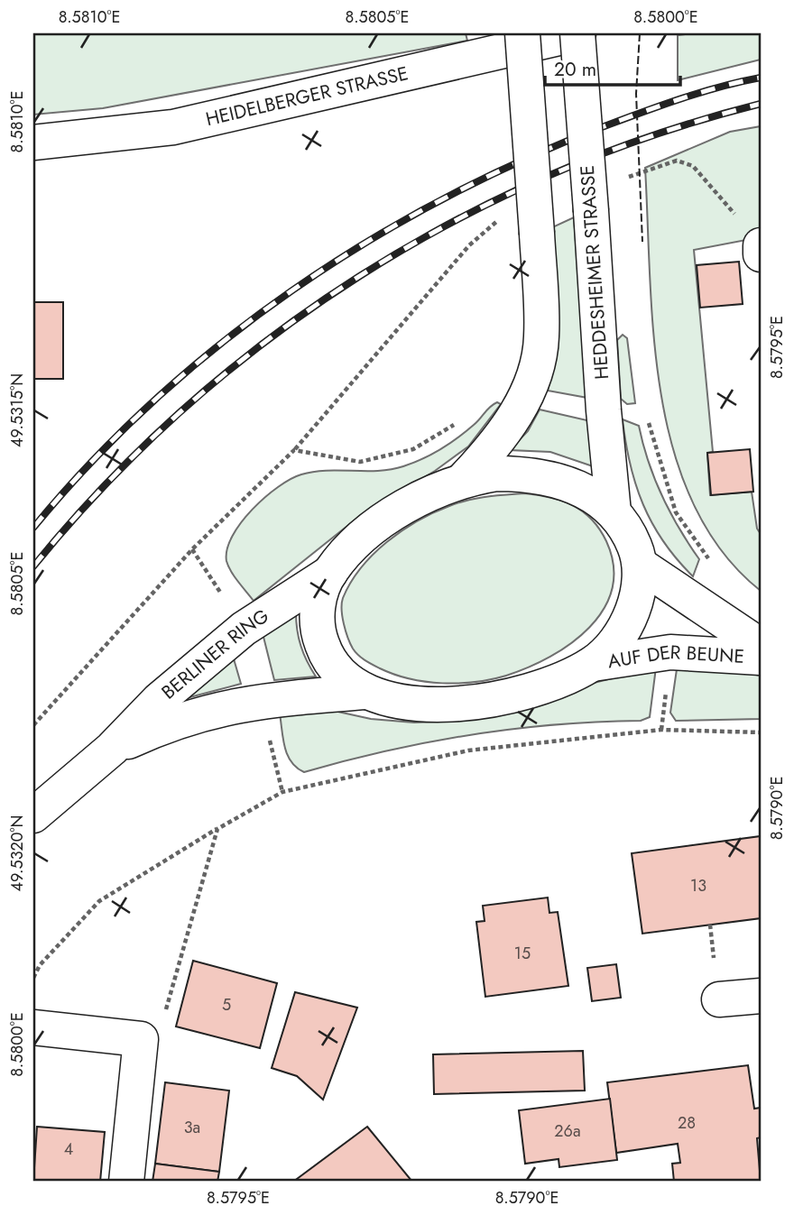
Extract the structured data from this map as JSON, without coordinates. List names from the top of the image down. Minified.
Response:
{"streets":{"main road":["HEIDELBERGER STRASSE","HEDDESHEIMER STRASSE","BERLINER RING","AUF DER BEUNE"]},"crossings":[["HEIDELBERGER STRASSE","HEDDESHEIMER STRASSE"]],"house_numbers":["13","15","5","28","3a","26a","4"],"scale_bar":"20 m","coordinates":["8.5810°E","8.5805°E","8.5800°E","8.5795°E","49.5315°N","8.5790°E","49.5320°N"]}
